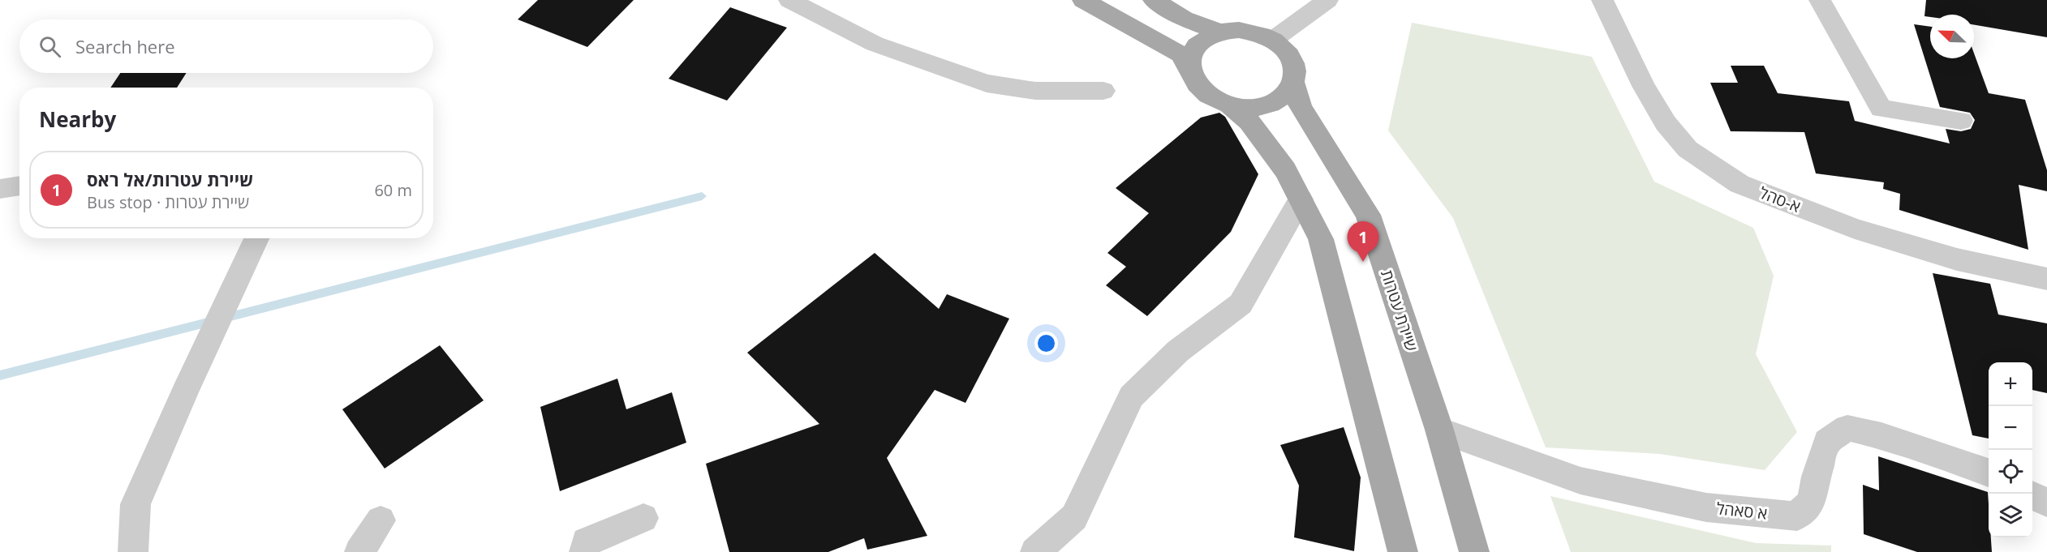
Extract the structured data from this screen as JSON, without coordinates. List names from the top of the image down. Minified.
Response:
{"streets":{"main road":["שיירת עטרות"],"street":["א-סהל","א סאהל"]},"crossings":[["שיירת עטרות","א סאהל"]],"north":"top left","page":{"search":"Search here","heading":"Nearby","list":[{"mark":"1","name":"שיירת עטרות/אל ראס","note":"Bus stop · שיירת עטרות","value":"60 m"}],"pins":"1","map_buttons":["+","−"]}}
